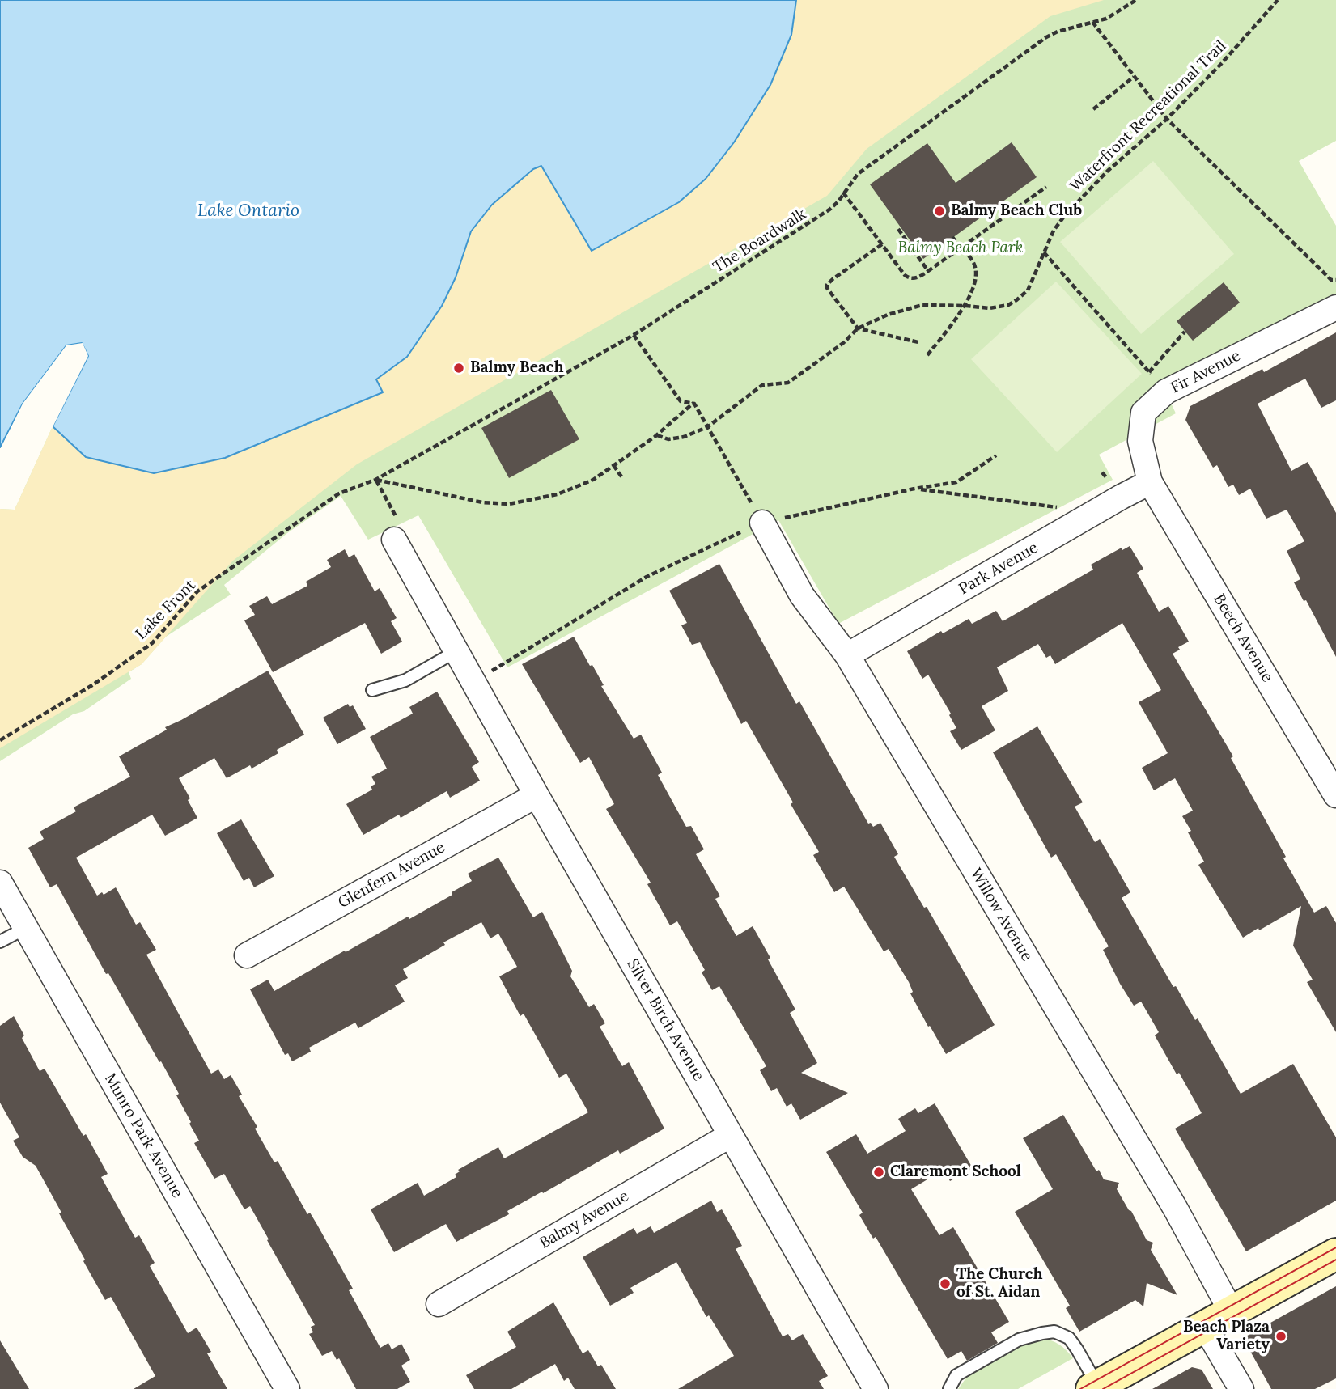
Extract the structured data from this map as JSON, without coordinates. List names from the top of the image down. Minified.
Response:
{"streets":{"street":["Fir Avenue","Park Avenue","Beech Avenue","Glenfern Avenue","Willow Avenue","Silver Birch Avenue","Munro Park Avenue","Balmy Avenue"],"path":["Waterfront Recreational Trail","The Boardwalk","Lake Front"]},"crossings":[["The Boardwalk","Lake Front"],["Fir Avenue","Park Avenue"],["Fir Avenue","Beech Avenue"],["Park Avenue","Beech Avenue"],["Park Avenue","Willow Avenue"],["Glenfern Avenue","Silver Birch Avenue"],["Silver Birch Avenue","Balmy Avenue"]],"water":["Lake Ontario"],"parks":["Balmy Beach Park"],"places":["Balmy Beach Club","Balmy Beach","Claremont School","The Church of St. Aidan","Beach Plaza Variety"]}
